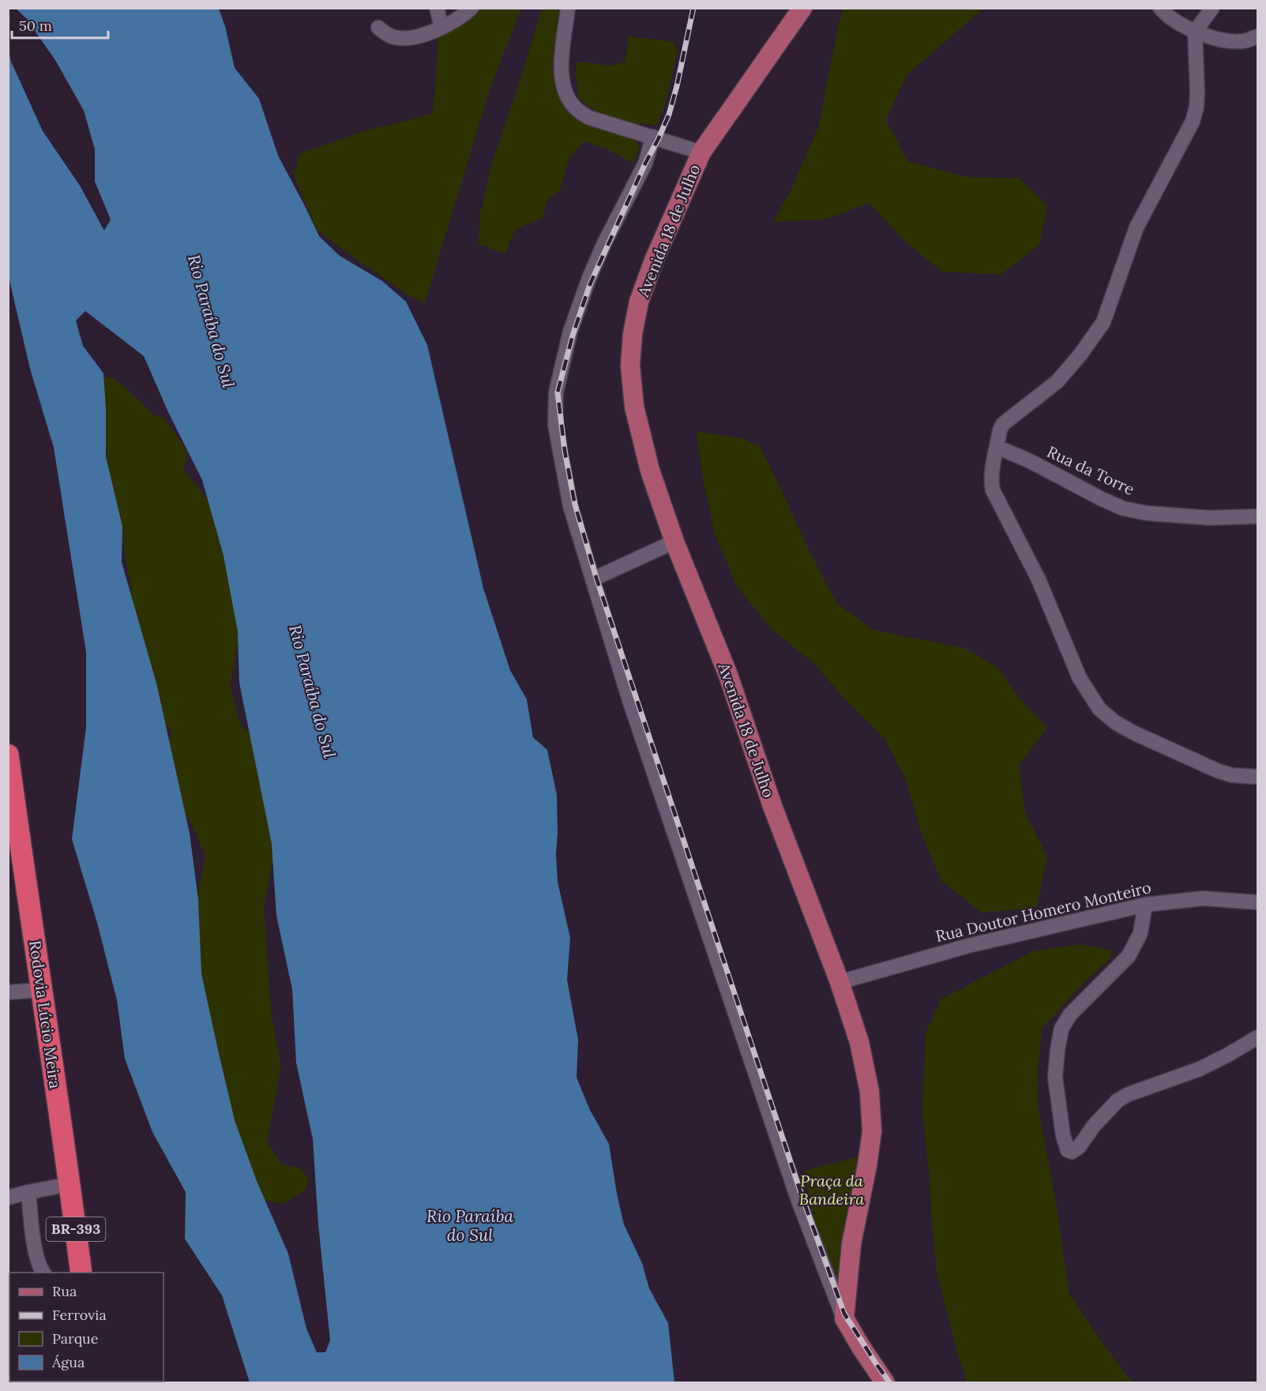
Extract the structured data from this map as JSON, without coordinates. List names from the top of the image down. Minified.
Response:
{"streets":{"highway":["Rodovia Lúcio Meira","BR-393"],"main road":["Avenida 18 de Julho"],"street":["Rua da Torre","Rua Doutor Homero Monteiro"]},"crossings":[["Avenida 18 de Julho","Rua Doutor Homero Monteiro"]],"water":["Rio Paraíba do Sul"],"parks":["Praça da Bandeira"],"legend":["Rua","Ferrovia","Parque","Água"],"scale_bar":"50 m"}
